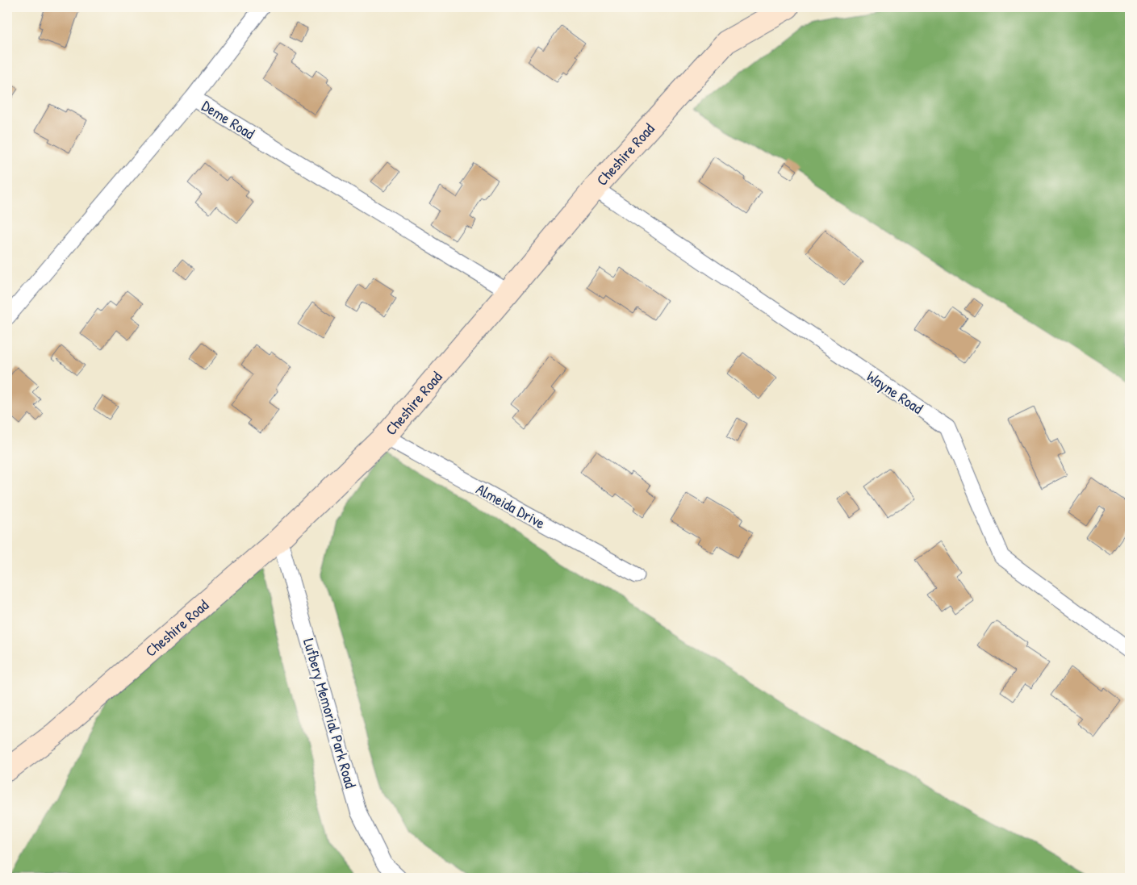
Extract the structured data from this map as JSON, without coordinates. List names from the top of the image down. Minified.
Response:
{"streets":{"street":["Deme Road","Cheshire Road","Wayne Road","Almeida Drive","Lufbery Memorial Park Road"]},"crossings":[["Deme Road","Cheshire Road"],["Cheshire Road","Wayne Road"],["Cheshire Road","Almeida Drive"],["Cheshire Road","Lufbery Memorial Park Road"]]}
